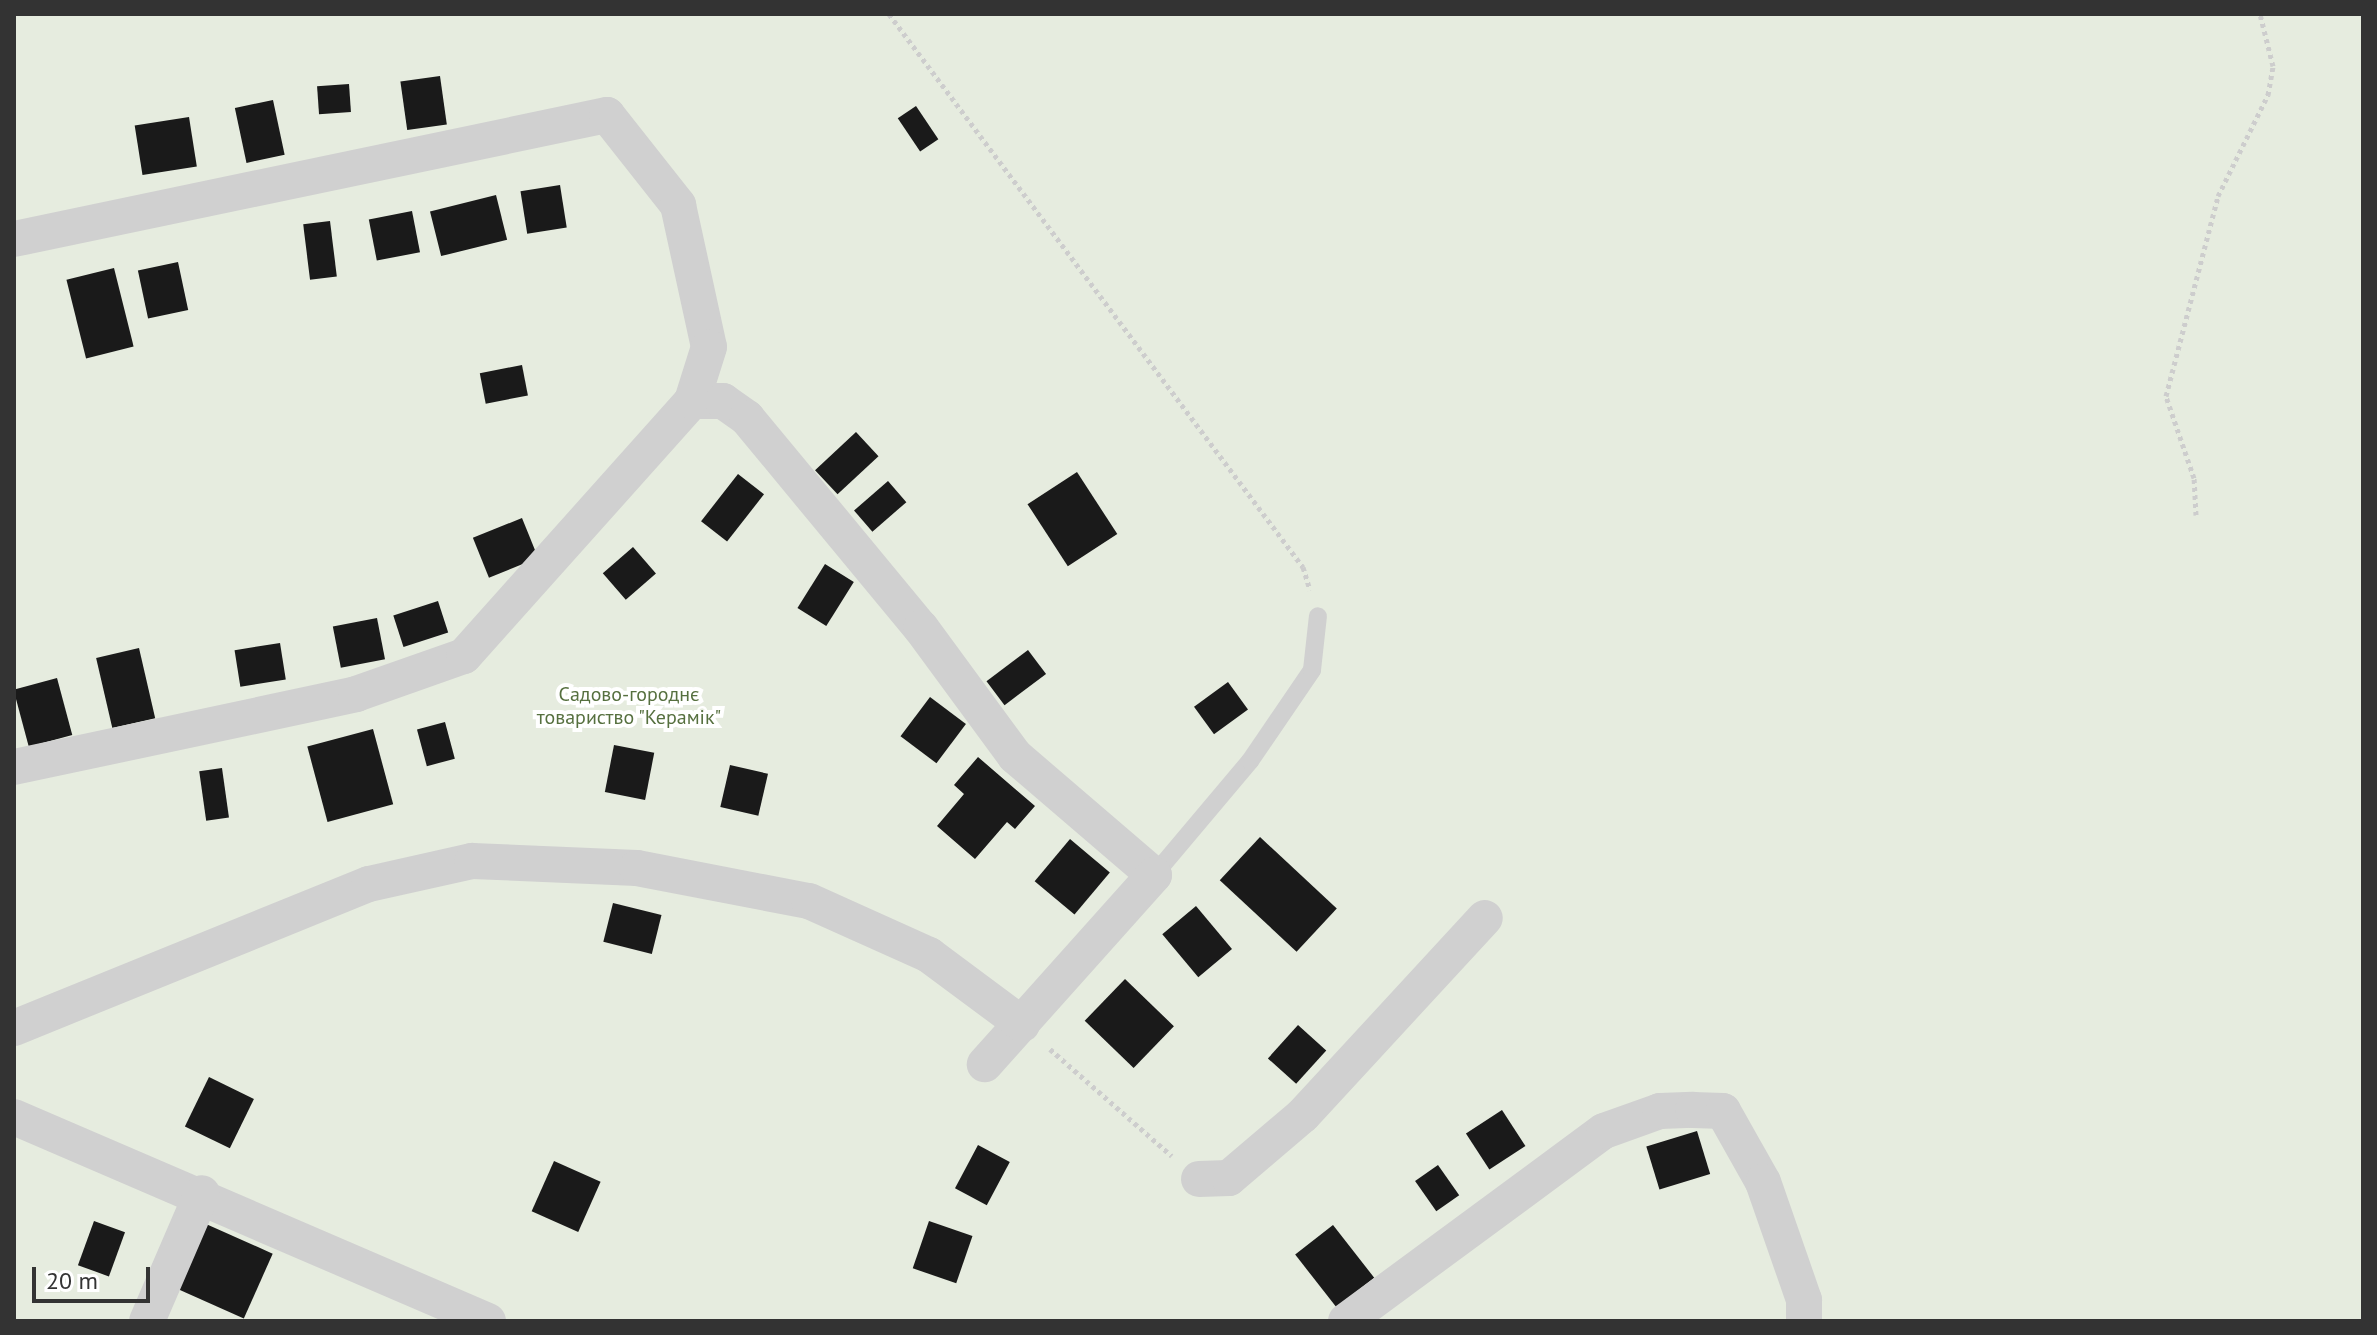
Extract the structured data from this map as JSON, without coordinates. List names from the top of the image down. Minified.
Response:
{"parks":["Садово-городнє товариство \"Керамік\""],"scale_bar":"20 m"}
